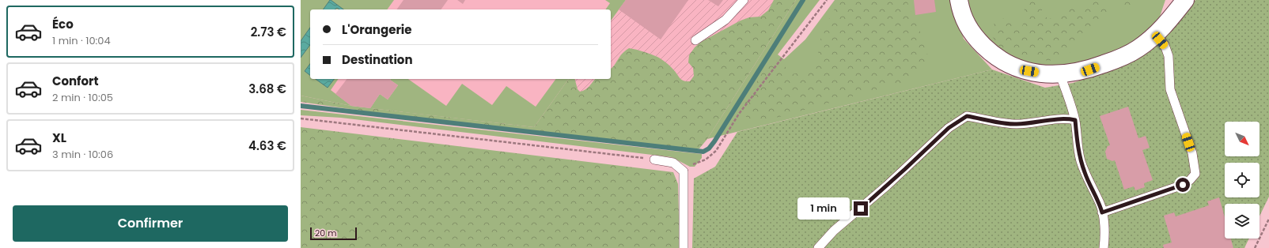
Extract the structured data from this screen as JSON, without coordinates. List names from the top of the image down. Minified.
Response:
{"scale_bar":"20 m","north":"bottom right","page":{"list":[{"name":"Éco","note":"1 min · 10:04","value":"2.73 €"},{"name":"Confort","note":"2 min · 10:05","value":"3.68 €"},{"name":"XL","note":"3 min · 10:06","value":"4.63 €"}],"banner":["L'Orangerie","Destination"],"bubble":"1 min","buttons":"Confirmer","scale":"20 m"}}
